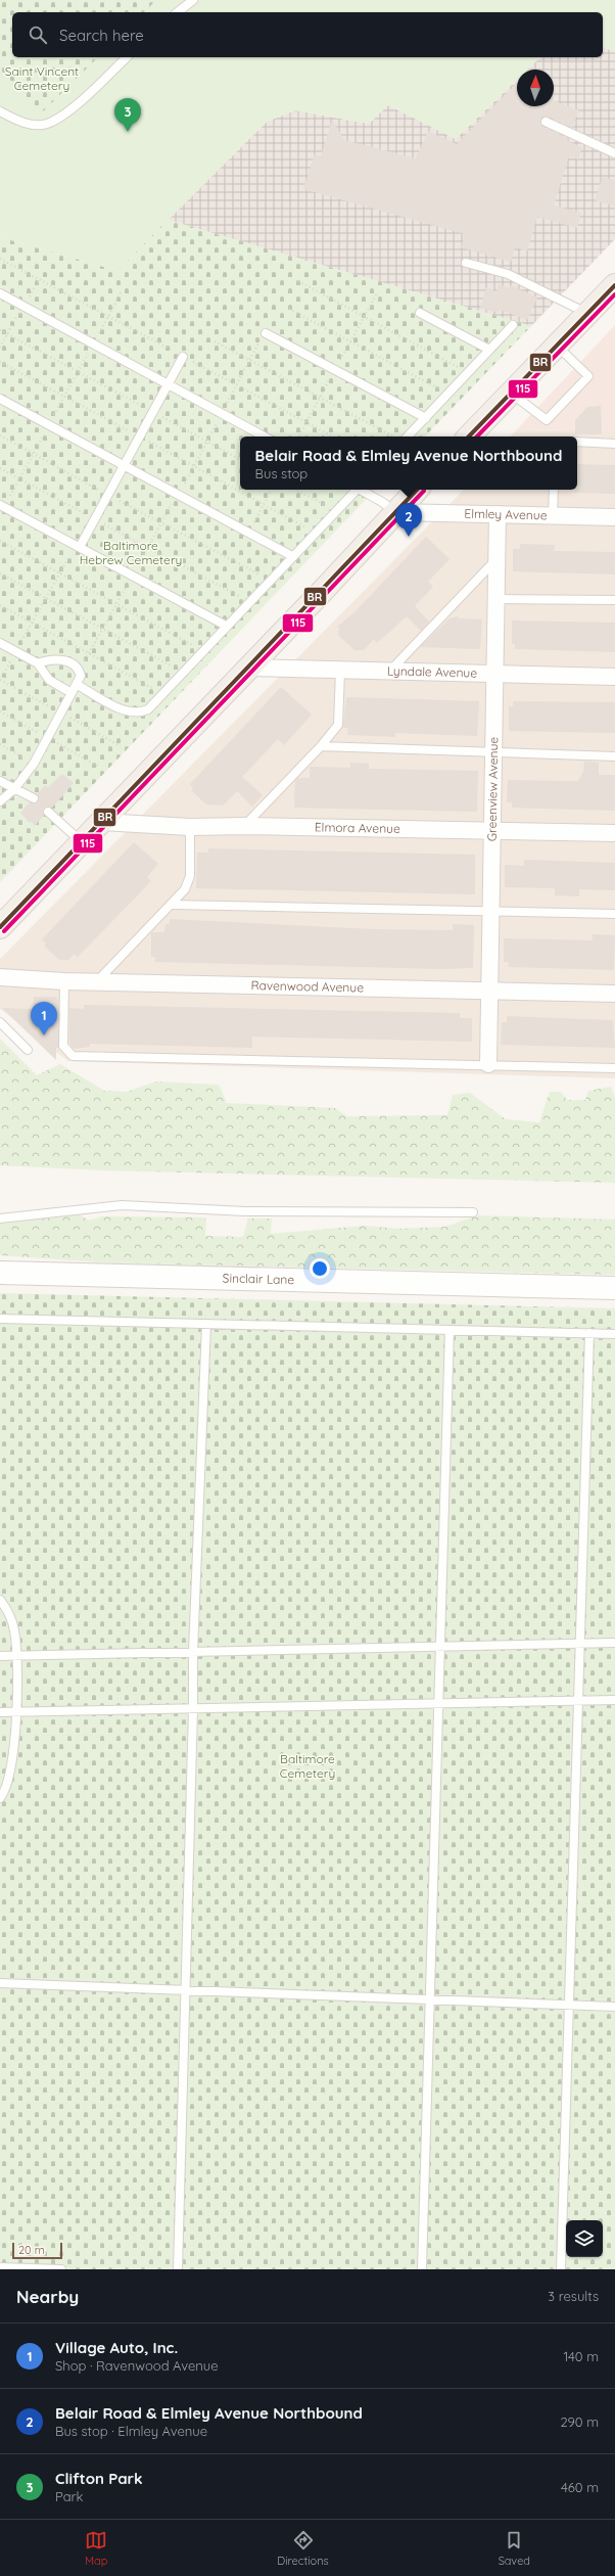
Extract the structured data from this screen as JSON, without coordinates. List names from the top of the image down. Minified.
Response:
{"streets":{"main road":["Sinclair Lane"],"street":["Elmley Avenue","Lyndale Avenue","Greenview Avenue","Elmora Avenue","Ravenwood Avenue"]},"crossings":[["Elmley Avenue","Greenview Avenue"],["Lyndale Avenue","Greenview Avenue"],["Greenview Avenue","Elmora Avenue"],["Greenview Avenue","Ravenwood Avenue"]],"parks":["Saint Vincent Cemetery","Baltimore Hebrew Cemetery","Baltimore Cemetery"],"lines":["transit line BR","transit line 115"],"scale_bar":"20 m","north":"top","page":{"search":"Search here","pins":["3","2","1"],"popup":["Belair Road & Elmley Avenue Northbound","Bus stop"],"scale":"20 m","heading":["Nearby","3 results"],"list":[{"mark":"1","name":"Village Auto, Inc.","note":"Shop · Ravenwood Avenue","value":"140 m"},{"mark":"2","name":"Belair Road & Elmley Avenue Northbound","note":"Bus stop · Elmley Avenue","value":"290 m"},{"mark":"3","name":"Clifton Park","note":"Park","value":"460 m"}],"nav":["Map","Directions","Saved"]}}
